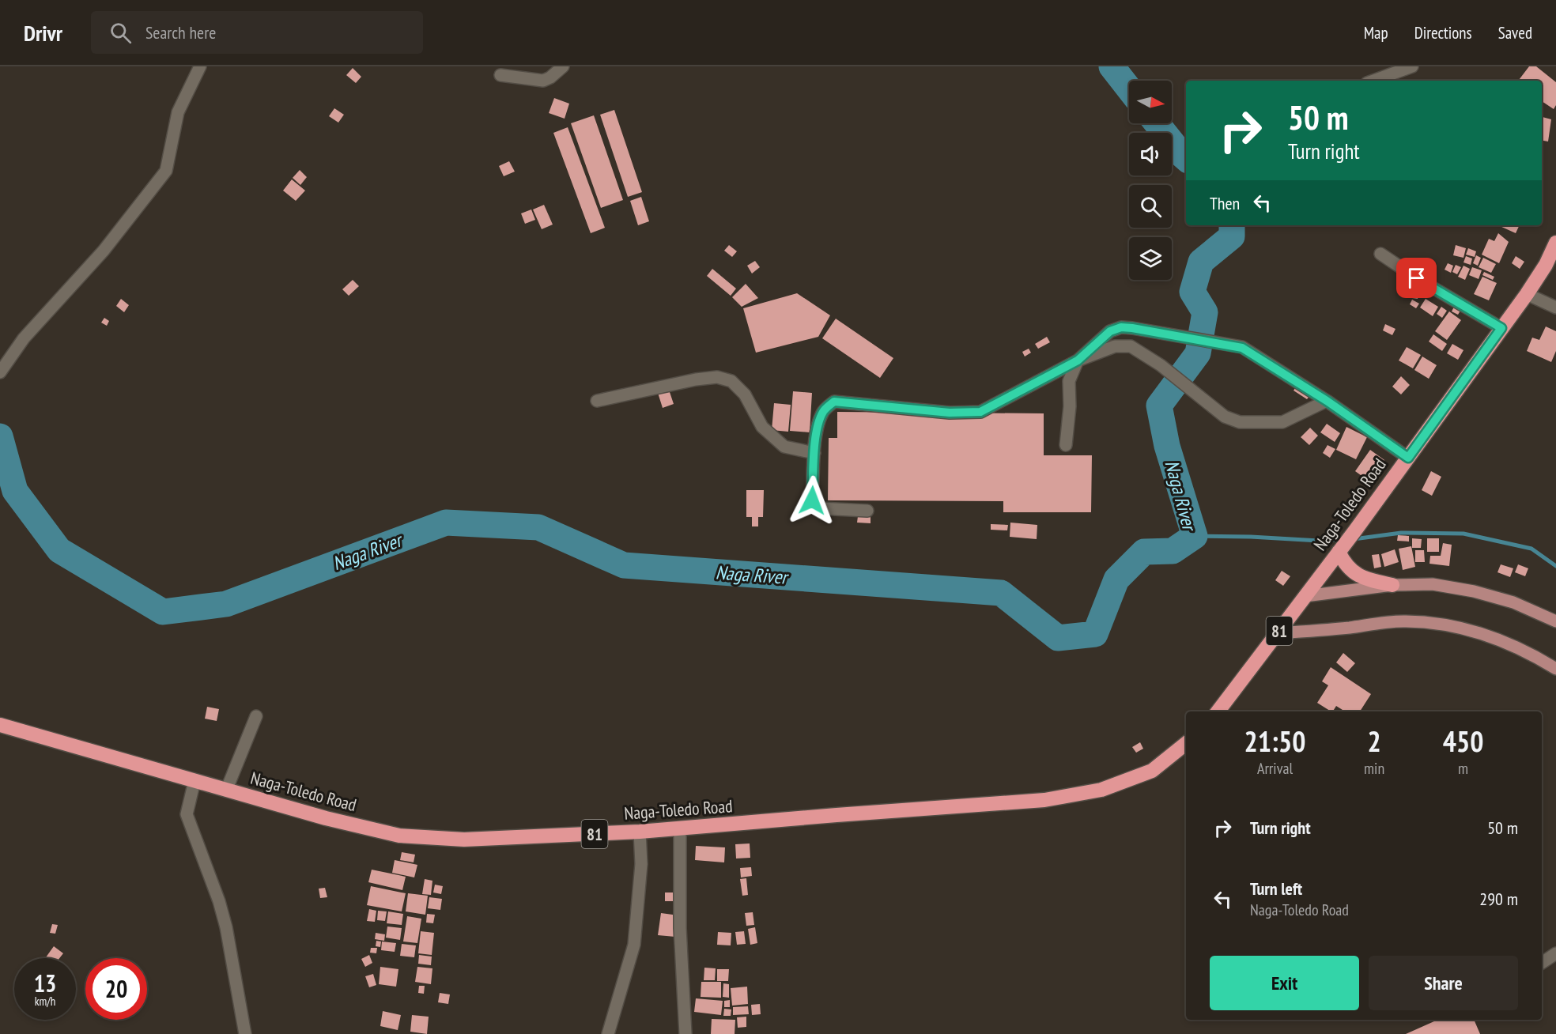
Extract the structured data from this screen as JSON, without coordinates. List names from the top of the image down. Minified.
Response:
{"streets":{"highway":["Naga-Toledo Road","81"]},"water":["Naga River"],"north":"right","page":{"header":"Drivr","search":"Search here","nav":["Map","Directions","Saved"],"turn":["50 m","Turn right"],"then":"Then","eta":["21:50","Arrival","2","min","450","m"],"list":[{"name":"Turn right","value":"50 m"},{"name":"Turn left","note":"Naga-Toledo Road","value":"290 m"}],"buttons":["Exit","Share"],"speed":"13 km/h","limit":"20"}}
